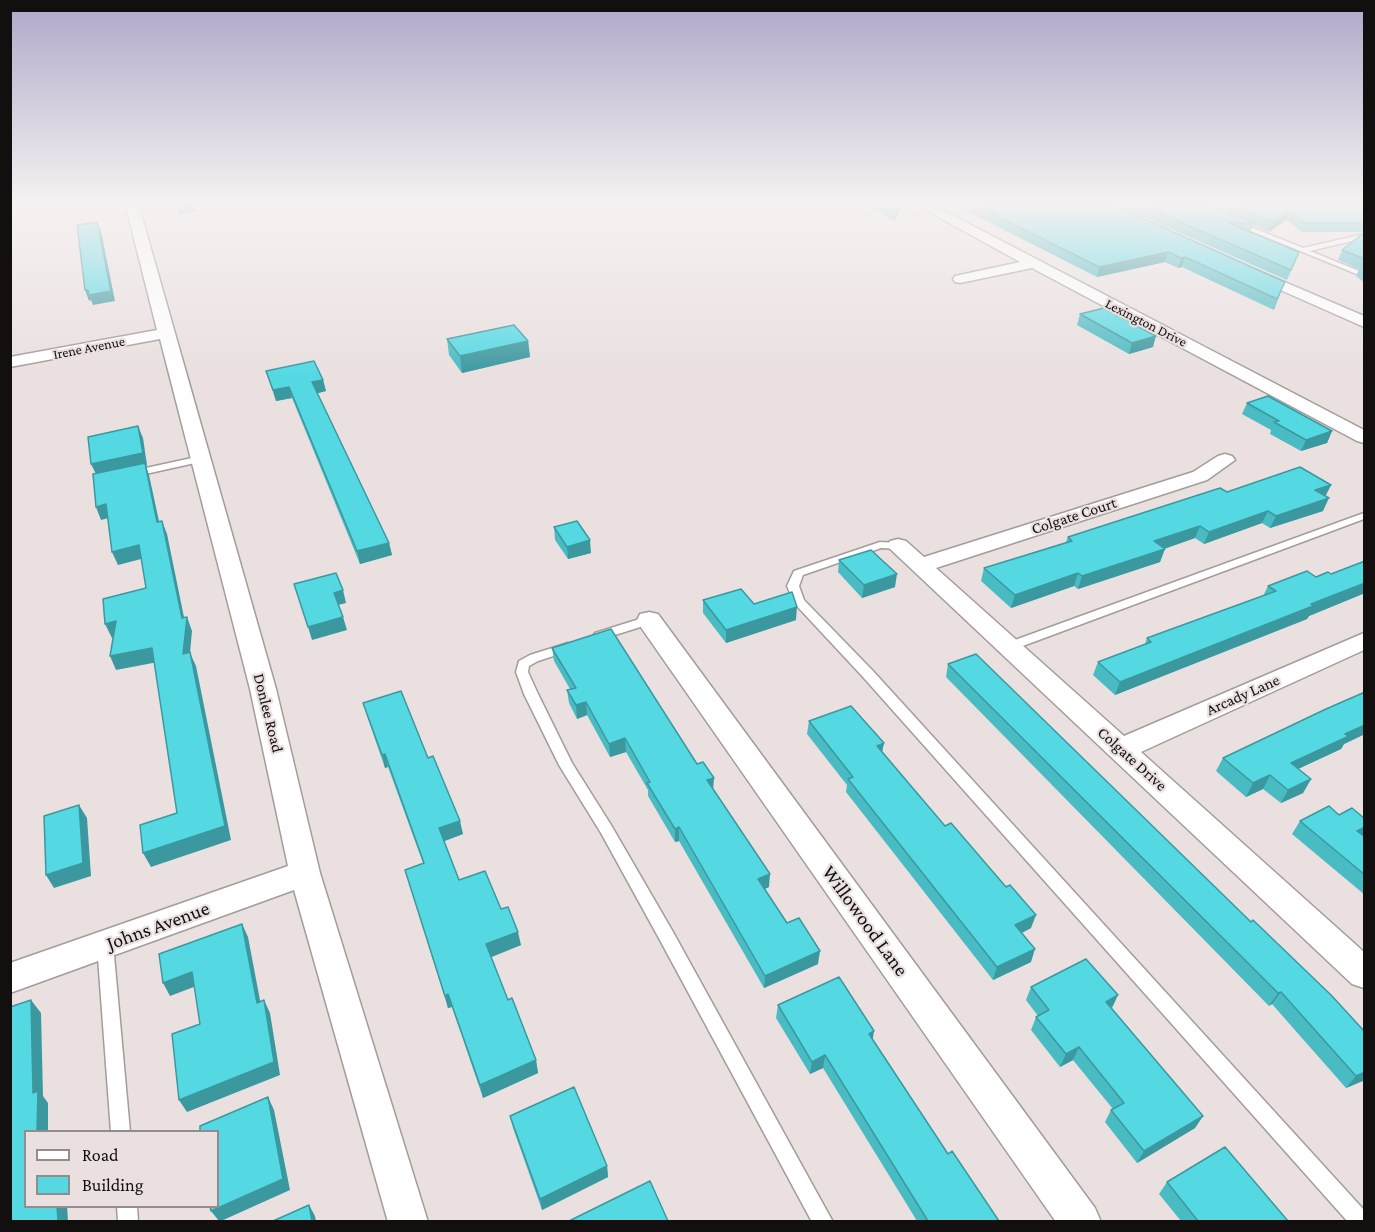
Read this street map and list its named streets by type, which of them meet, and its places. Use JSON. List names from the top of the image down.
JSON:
{
  "streets": {
    "street": [
      "Lexington Drive",
      "Irene Avenue",
      "Colgate Court",
      "Arcady Lane",
      "Donlee Road",
      "Colgate Drive",
      "Willowood Lane",
      "Johns Avenue"
    ]
  },
  "crossings": [
    ["Irene Avenue", "Donlee Road"],
    ["Colgate Court", "Colgate Drive"],
    ["Arcady Lane", "Colgate Drive"],
    ["Donlee Road", "Johns Avenue"]
  ],
  "legend": ["Road", "Building"]
}
